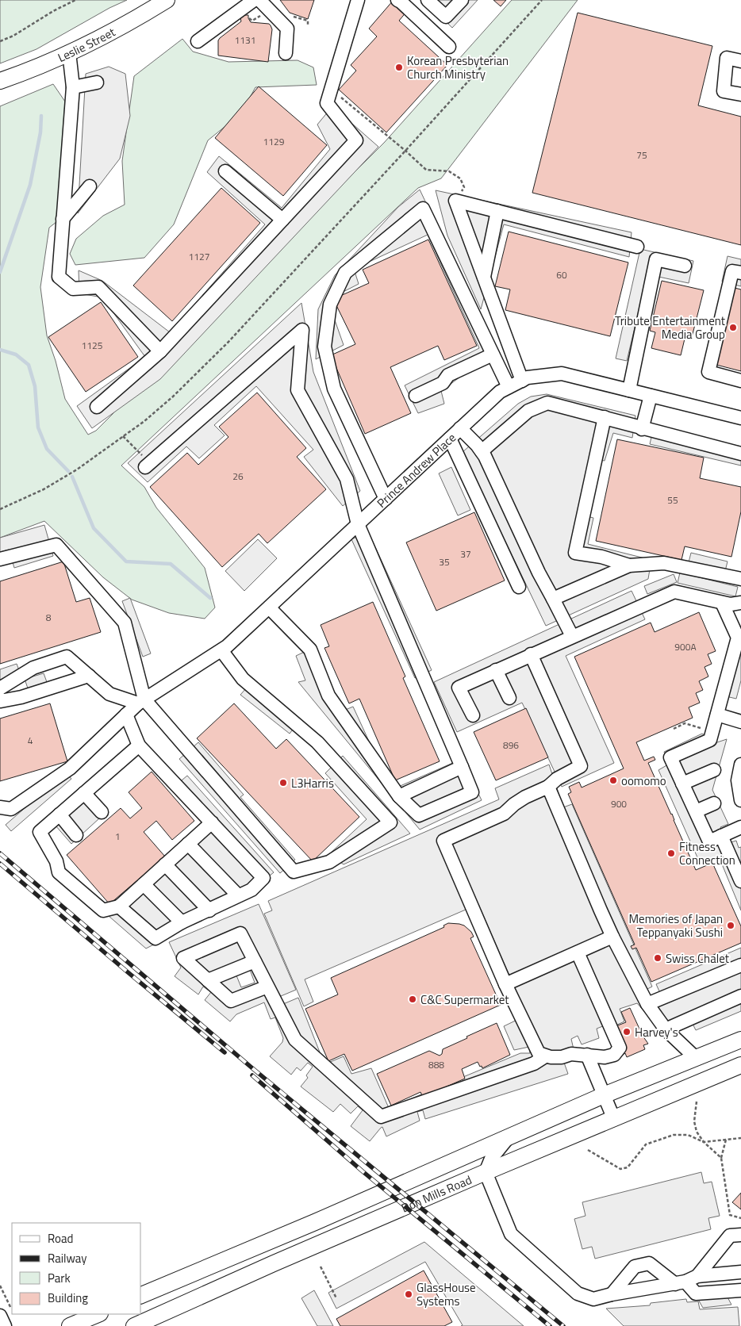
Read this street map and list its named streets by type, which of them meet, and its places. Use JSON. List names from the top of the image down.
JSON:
{
  "streets": {
    "main road": ["Leslie Street", "Don Mills Road"],
    "street": ["Prince Andrew Place"]
  },
  "places": [
    "Korean Presbyterian Church Ministry",
    "Tribute Entertainment Media Group",
    "oomomo",
    "L3Harris",
    "Fitness Connection",
    "Memories of Japan Teppanyaki Sushi",
    "Swiss Chalet",
    "C&C Supermarket",
    "Harvey's",
    "GlassHouse Systems"
  ],
  "house_numbers": [
    "1131",
    "1129",
    "75",
    "1127",
    "60",
    "1125",
    "26",
    "55",
    "37",
    "35",
    "8",
    "900A",
    "4",
    "896",
    "900",
    "1",
    "888"
  ],
  "legend": [
    "Road",
    "Railway",
    "Park",
    "Building"
  ]
}
